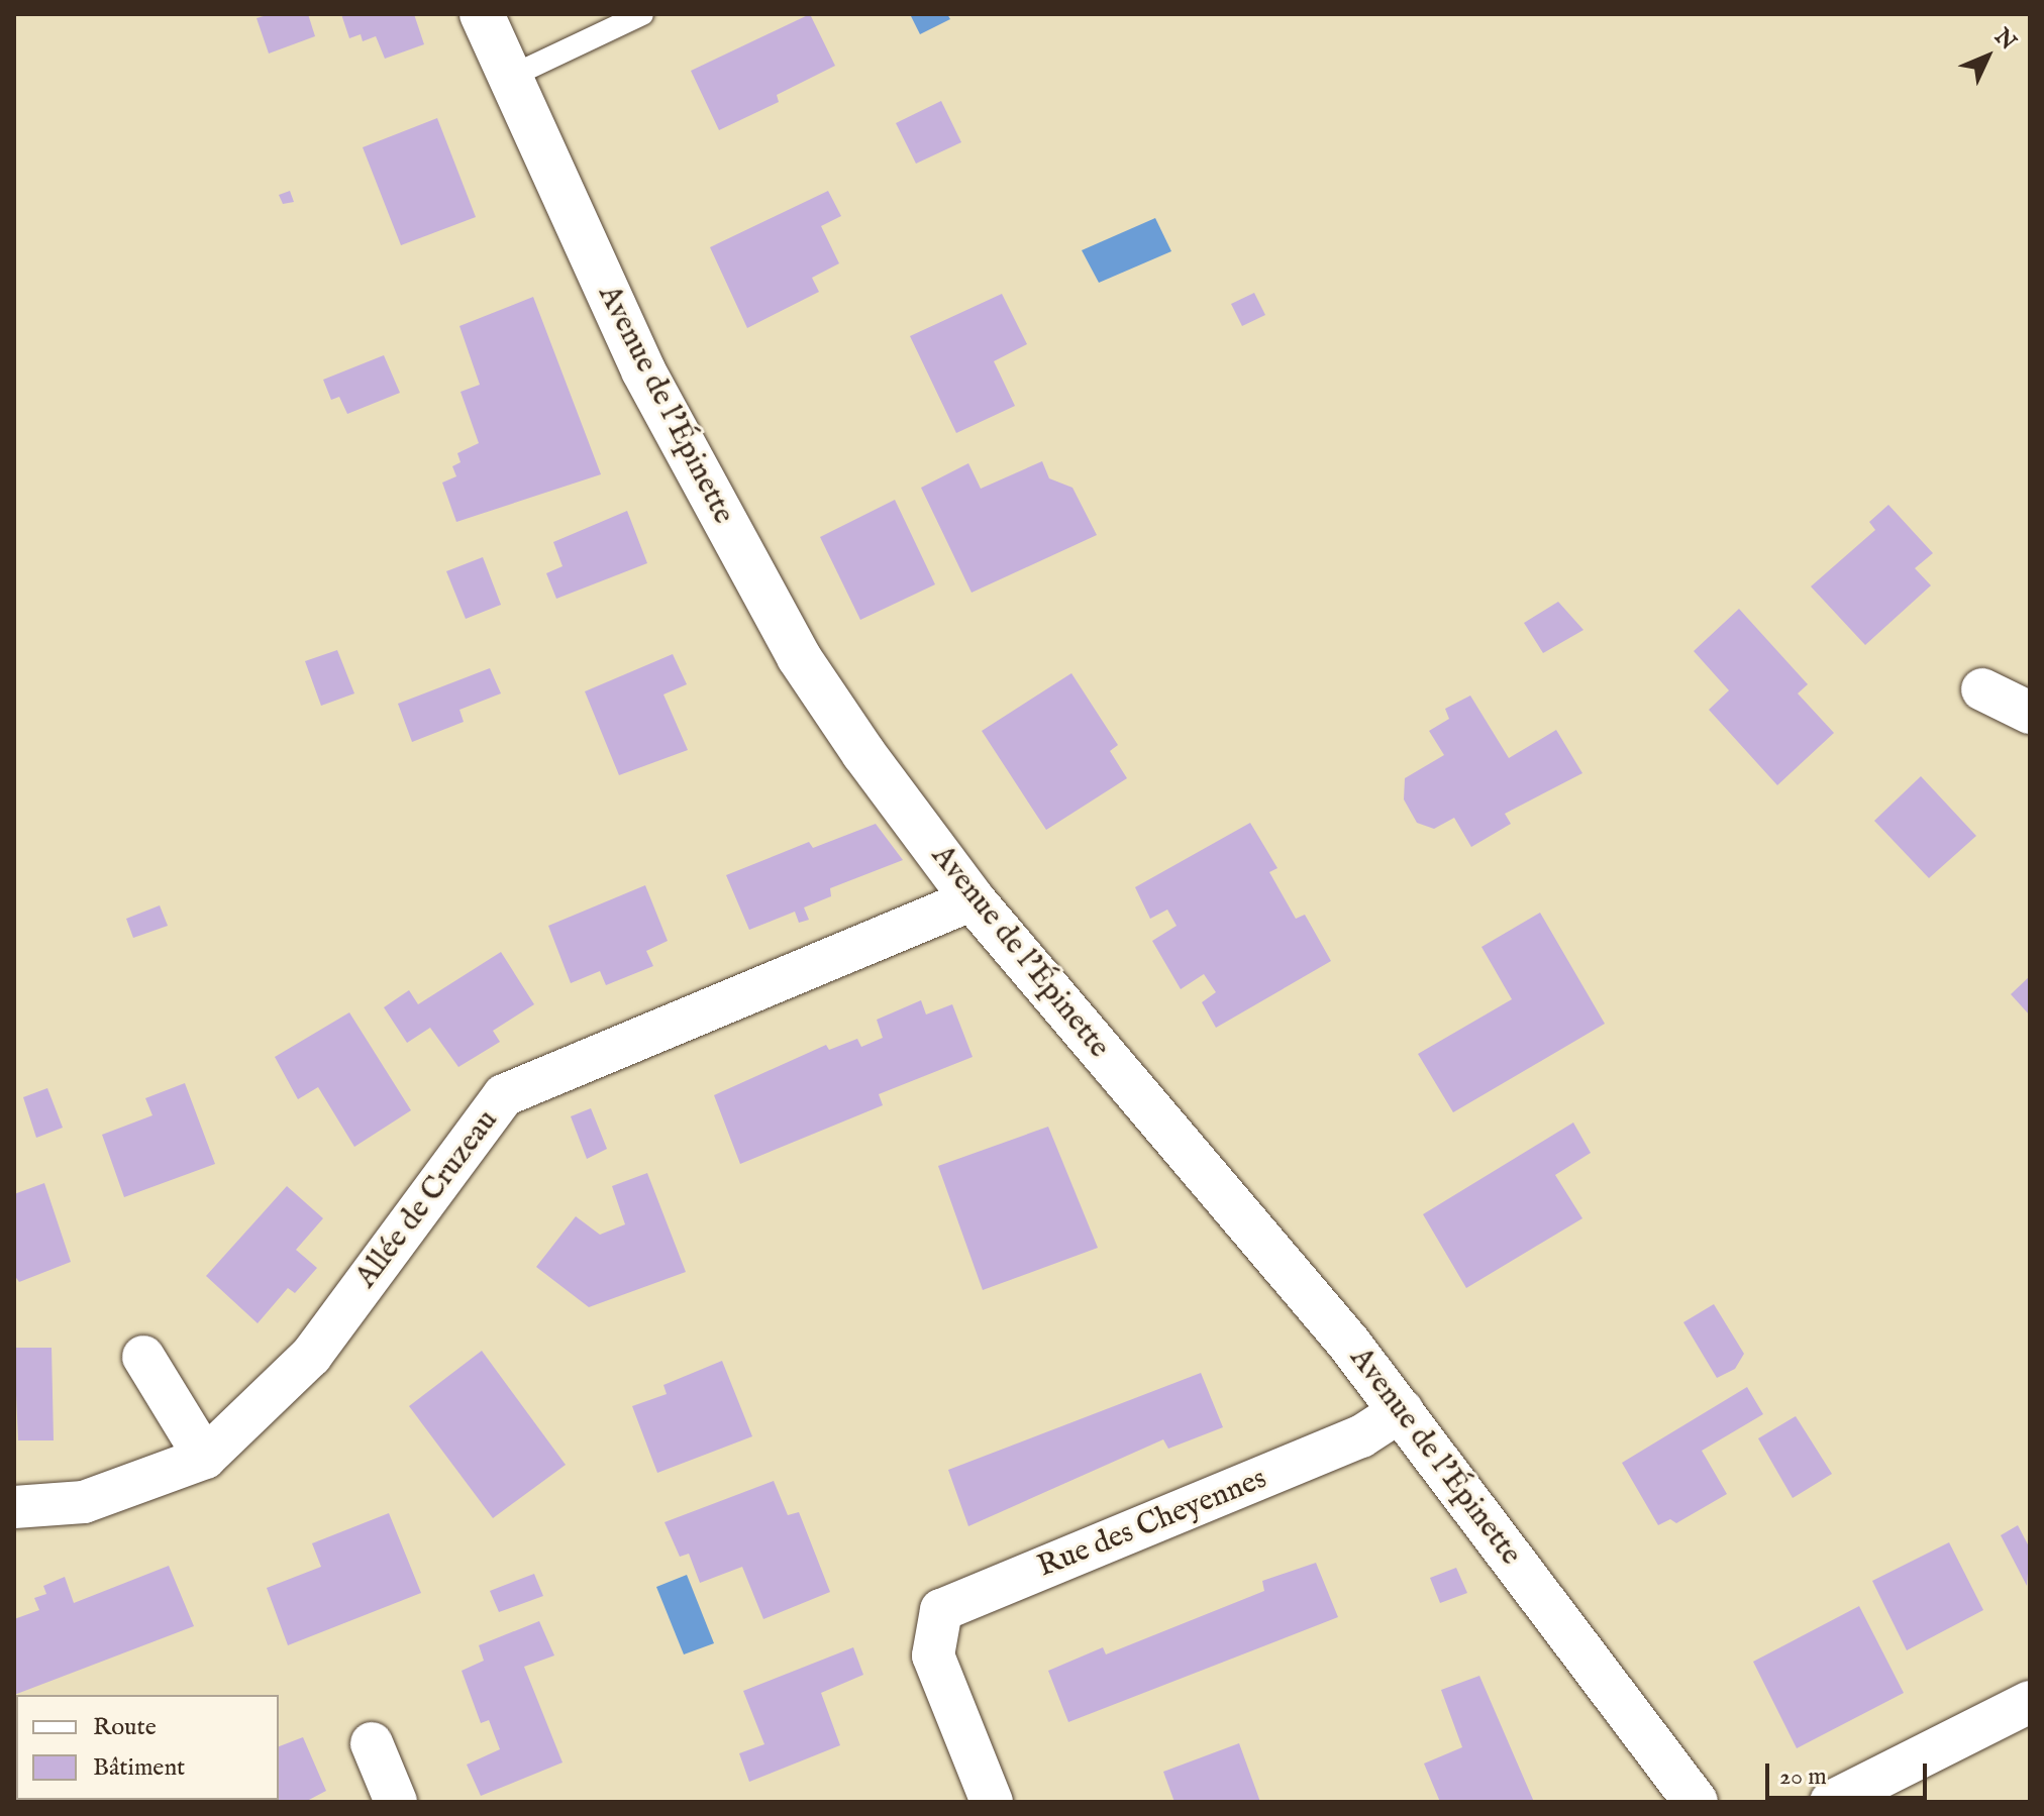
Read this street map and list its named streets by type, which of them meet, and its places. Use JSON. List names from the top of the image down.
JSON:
{
  "streets": {
    "street": ["Avenue de l'Épinette", "Allée de Cruzeau", "Rue des Cheyennes"]
  },
  "crossings": [
    ["Avenue de l'Épinette", "Allée de Cruzeau"],
    ["Avenue de l'Épinette", "Rue des Cheyennes"]
  ],
  "legend": ["Route", "Bâtiment"],
  "scale_bar": "20 m",
  "north": "top right"
}
